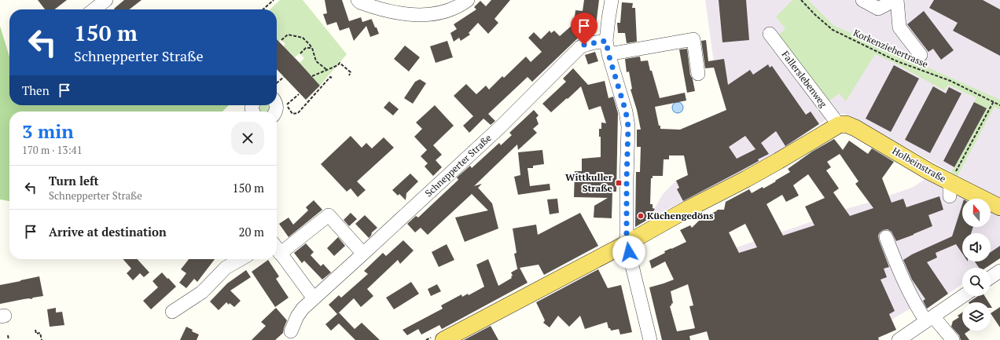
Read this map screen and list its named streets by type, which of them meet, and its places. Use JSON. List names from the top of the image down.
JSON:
{
  "streets": {
    "main road": ["Holbeinstraße"],
    "street": ["Fallerslebenweg", "Schnepperter Straße"],
    "path": ["Korkenziehertrasse"]
  },
  "crossings": [
    ["Fallerslebenweg", "Holbeinstraße"]
  ],
  "places": {
    "transit": ["Wittkuller Straße"],
    "other": ["Küchengedöns"]
  },
  "north": "top",
  "page": {
    "turn": ["150 m", "Schnepperter Straße"],
    "then": "Then",
    "heading": ["3 min", "170 m · 13:41"],
    "list": [
      {
        "name": "Turn left",
        "note": "Schnepperter Straße",
        "value": "150 m"
      },
      {
        "name": "Arrive at destination",
        "value": "20 m"
      }
    ]
  }
}
